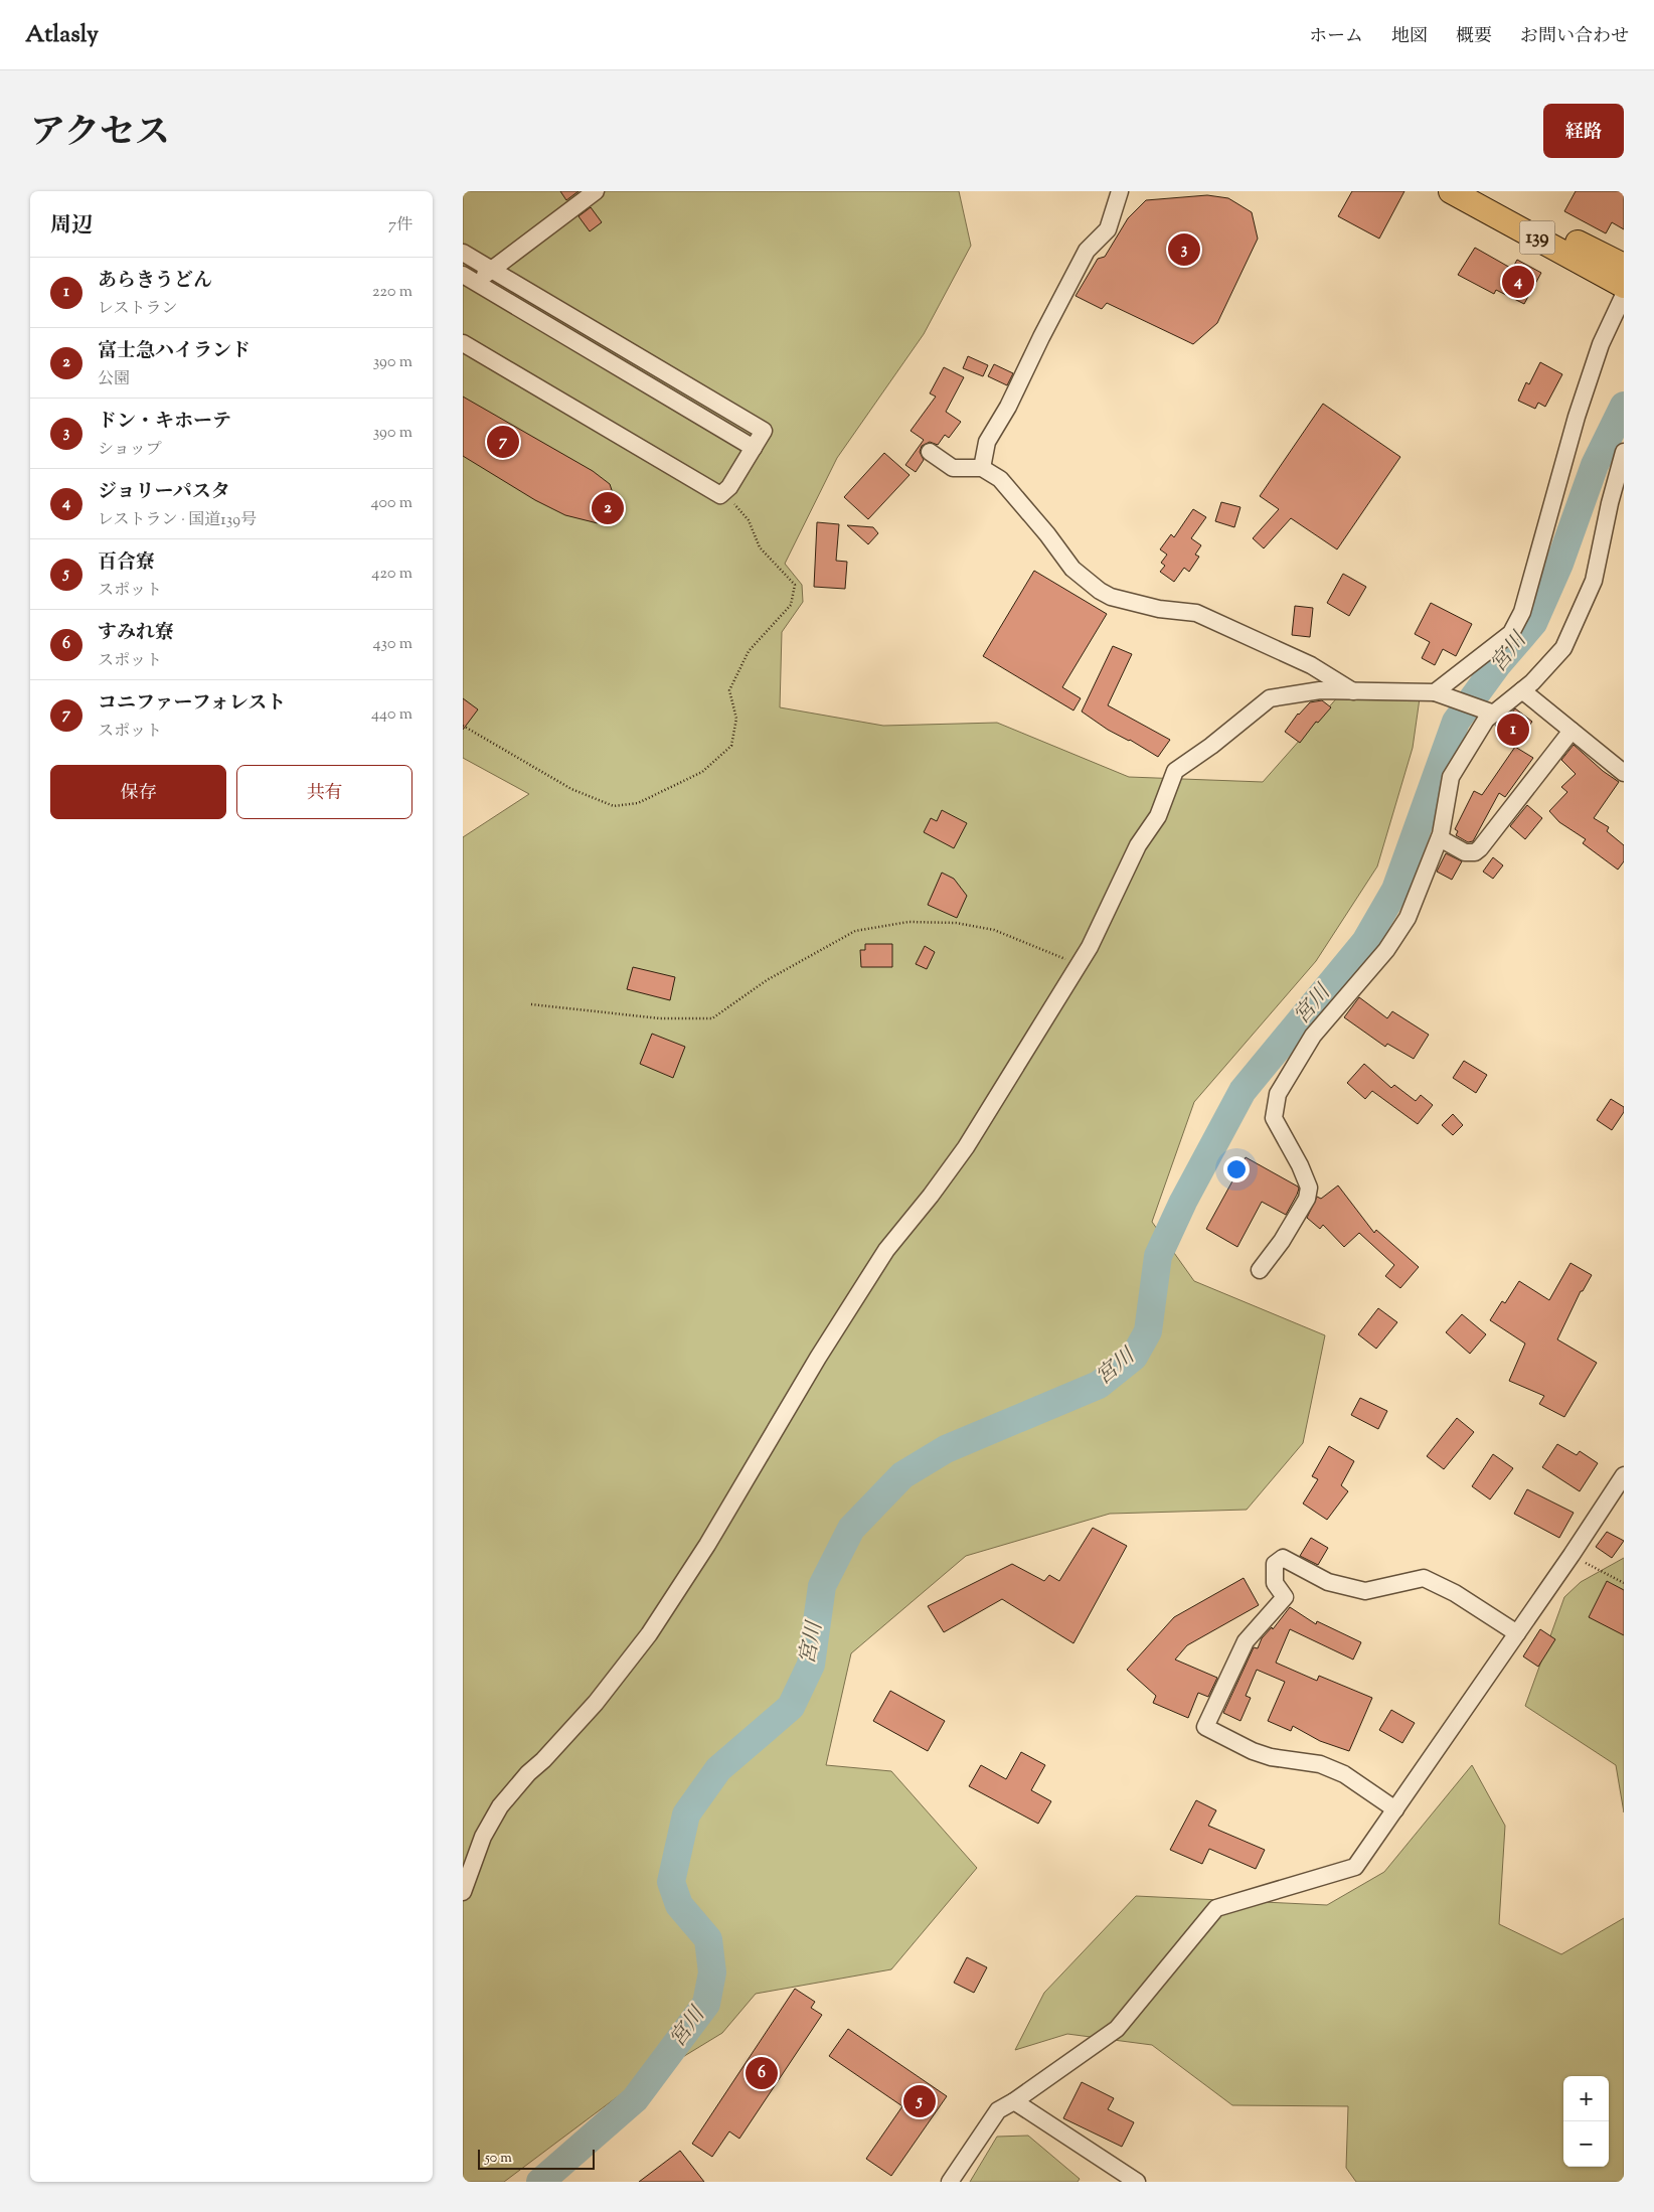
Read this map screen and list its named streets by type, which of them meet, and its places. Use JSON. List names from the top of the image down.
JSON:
{
  "streets": {
    "highway": ["139"]
  },
  "water": ["宮川"],
  "scale_bar": "50 m",
  "page": {
    "header": "Atlasly",
    "nav": [
      "ホーム",
      "地図",
      "概要",
      "お問い合わせ"
    ],
    "title": "アクセス",
    "buttons": [
      "経路",
      ["保存", "共有"]
    ],
    "heading": ["周辺", "7件"],
    "pins": [
      "3",
      "4",
      "7",
      "2",
      "1",
      "6",
      "5"
    ],
    "list": [
      {
        "mark": "1",
        "name": "あらきうどん",
        "note": "レストラン",
        "value": "220 m"
      },
      {
        "mark": "2",
        "name": "富士急ハイランド",
        "note": "公園",
        "value": "390 m"
      },
      {
        "mark": "3",
        "name": "ドン・キホーテ",
        "note": "ショップ",
        "value": "390 m"
      },
      {
        "mark": "4",
        "name": "ジョリーパスタ",
        "note": "レストラン · 国道139号",
        "value": "400 m"
      },
      {
        "mark": "5",
        "name": "百合寮",
        "note": "スポット",
        "value": "420 m"
      },
      {
        "mark": "6",
        "name": "すみれ寮",
        "note": "スポット",
        "value": "430 m"
      },
      {
        "mark": "7",
        "name": "コニファーフォレスト",
        "note": "スポット",
        "value": "440 m"
      }
    ],
    "map_buttons": ["+", "−"],
    "scale": "50 m"
  }
}
